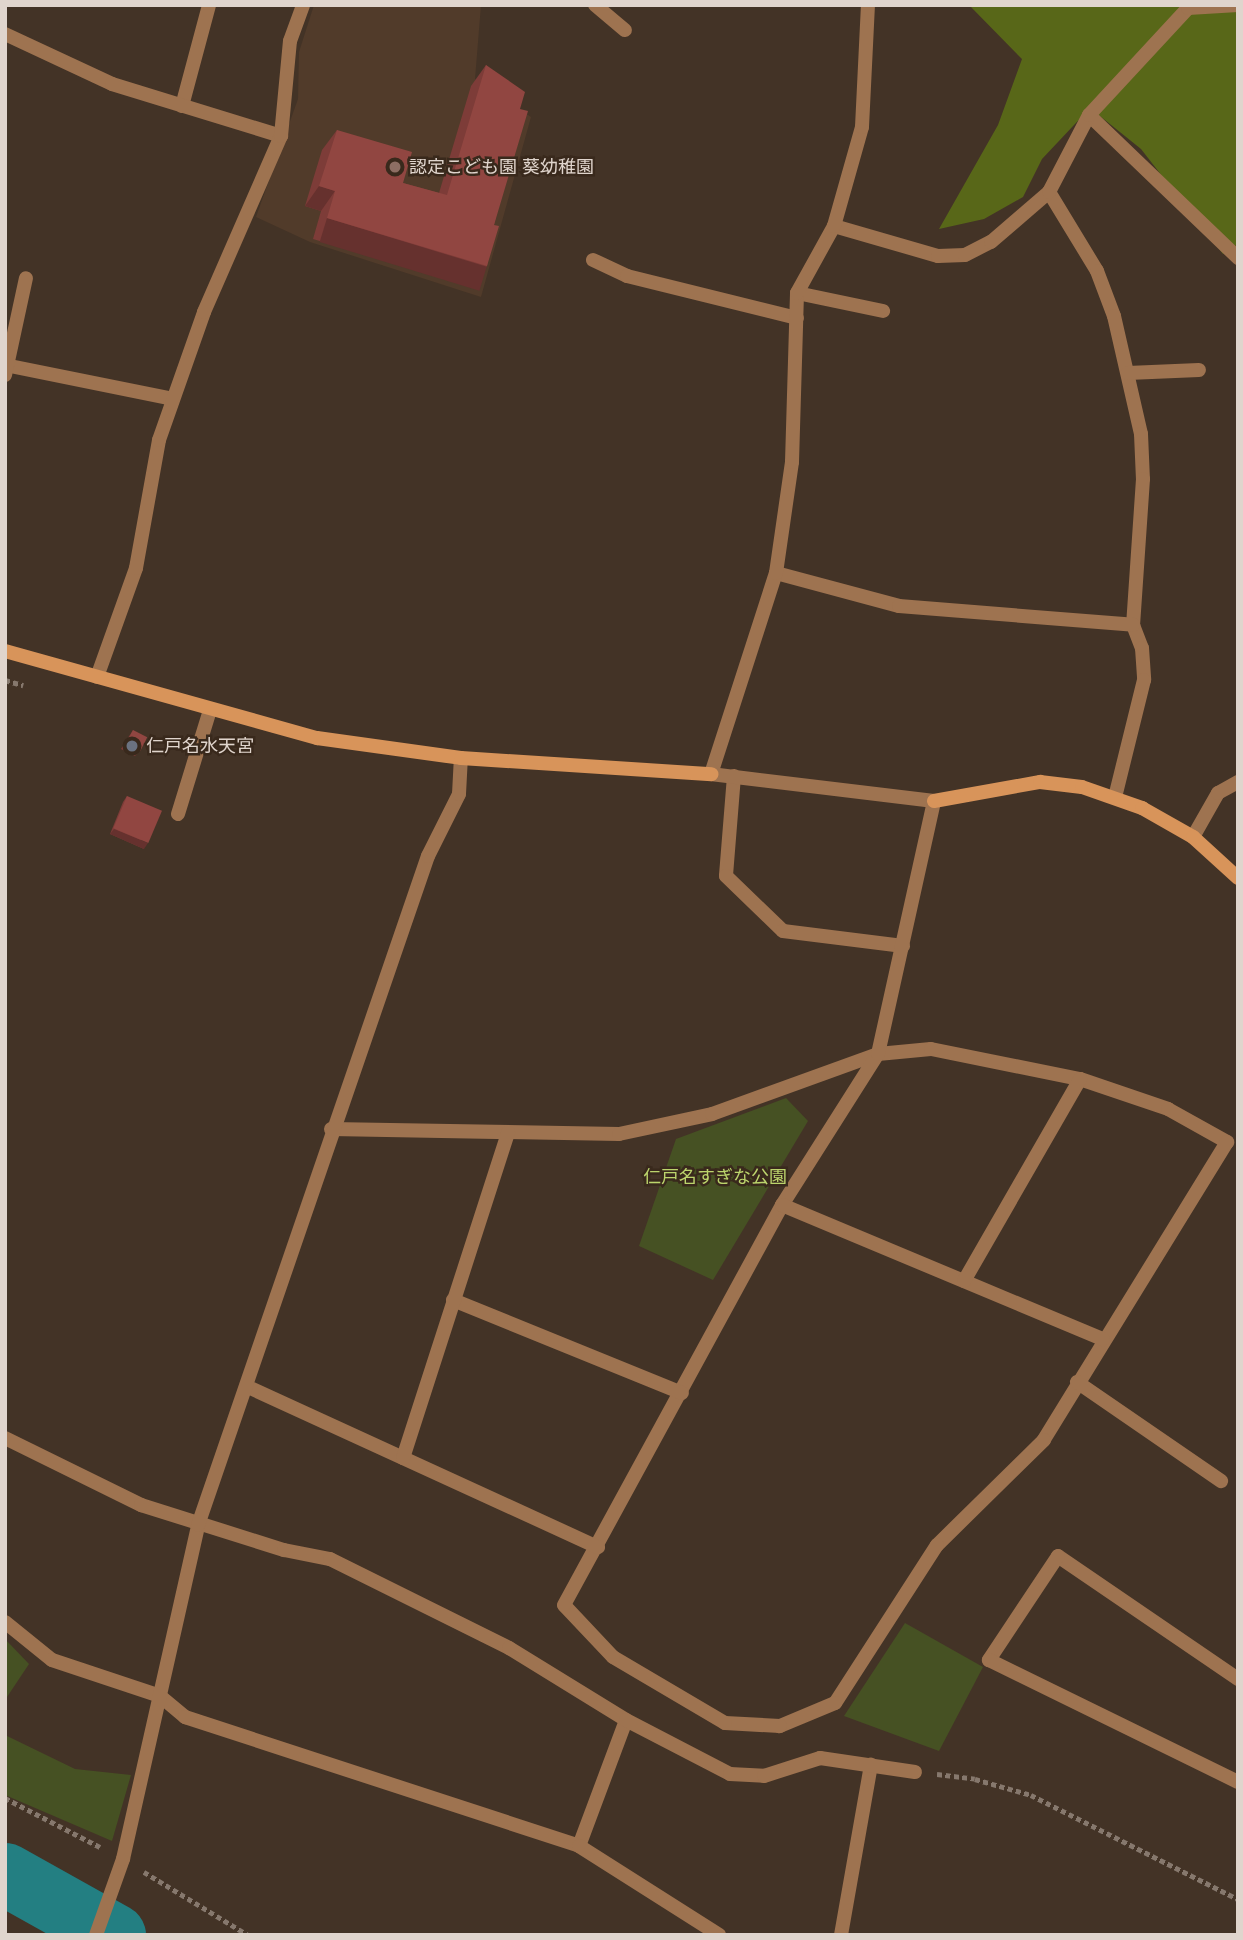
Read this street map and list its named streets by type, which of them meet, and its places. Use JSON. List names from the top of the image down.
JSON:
{
  "parks": ["仁戸名すぎな公園"],
  "places": ["認定こども園 葵幼稚園", "仁戸名水天宮"]
}
